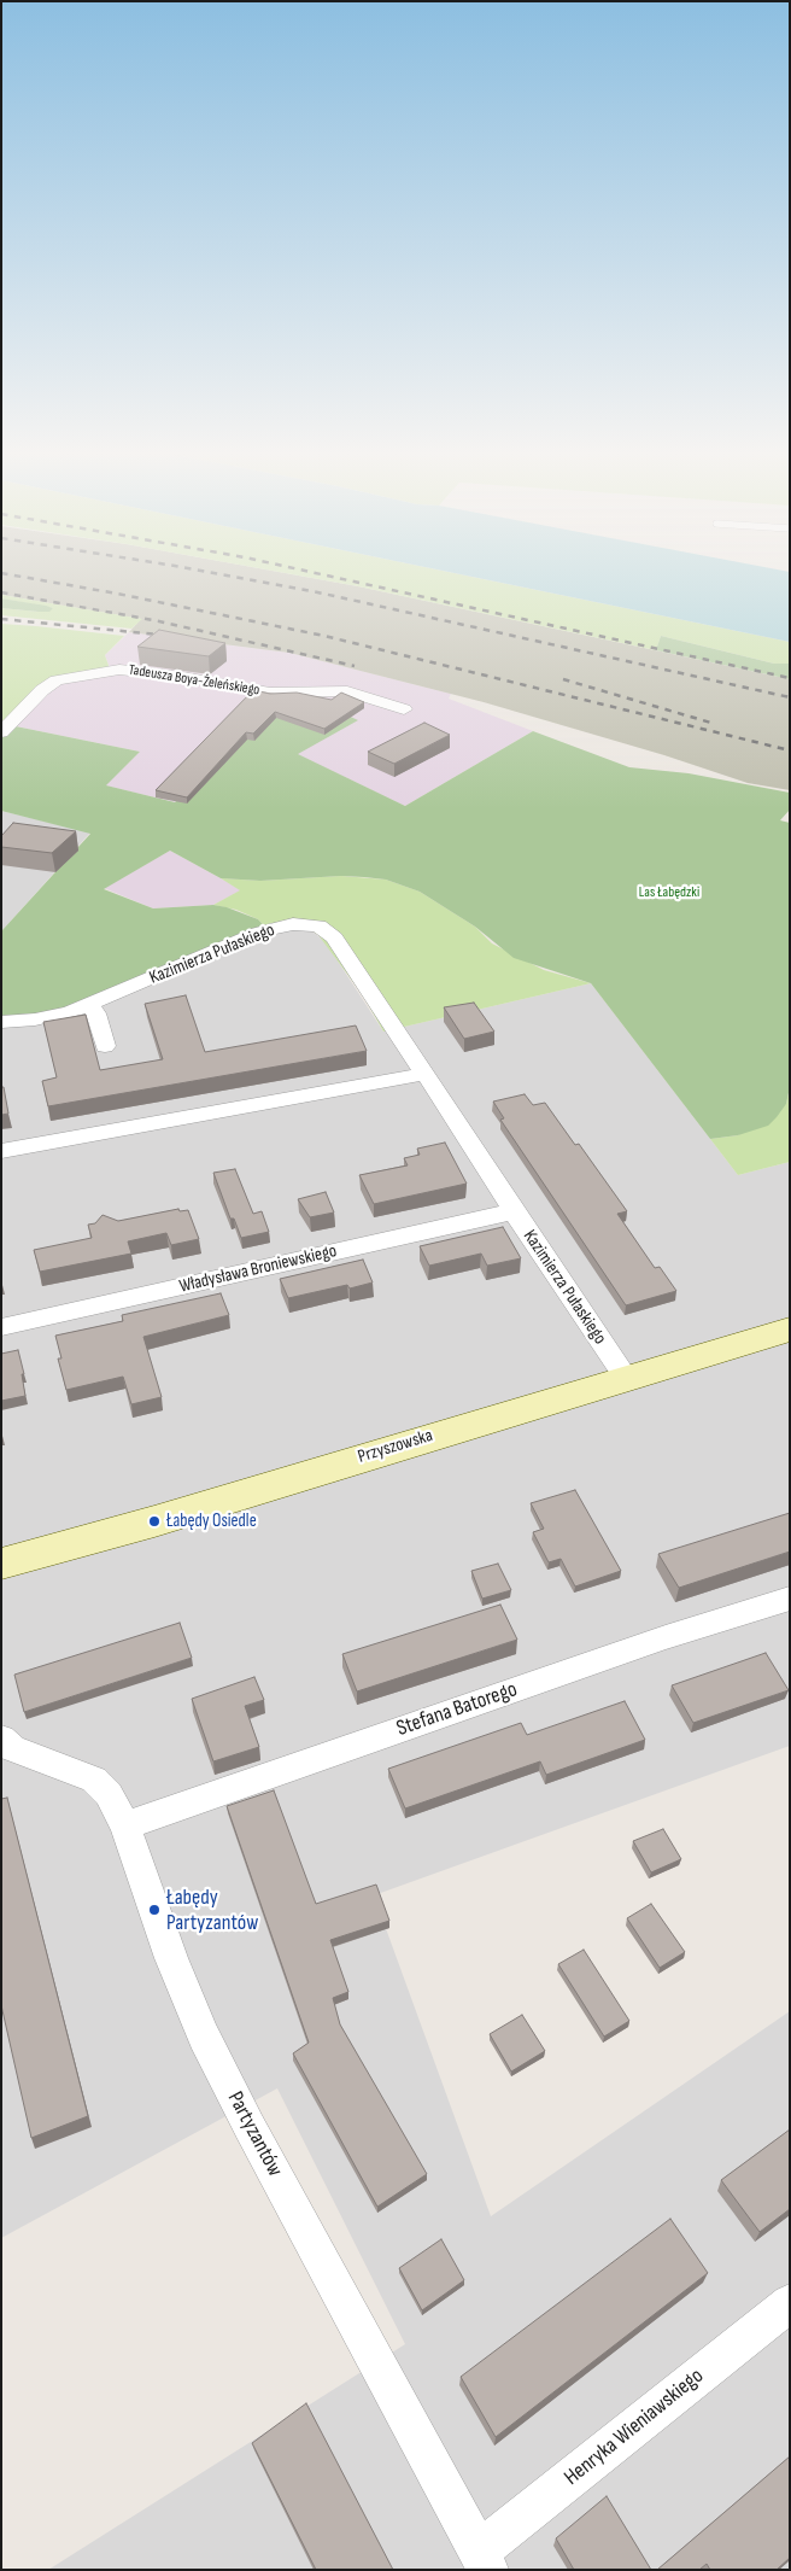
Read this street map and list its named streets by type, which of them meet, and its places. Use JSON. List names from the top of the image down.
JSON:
{
  "streets": {
    "street": [
      "Tadeusza Boya-Żeleńskiego",
      "Kazimierza Pułaskiego",
      "Władysława Broniewskiego",
      "Przyszowska",
      "Stefana Batorego",
      "Partyzantów",
      "Henryka Wieniawskiego"
    ]
  },
  "crossings": [
    ["Kazimierza Pułaskiego", "Władysława Broniewskiego"],
    ["Kazimierza Pułaskiego", "Przyszowska"],
    ["Stefana Batorego", "Partyzantów"],
    ["Partyzantów", "Henryka Wieniawskiego"]
  ],
  "parks": ["Las Łabędzki"],
  "places": ["Łabędy Osiedle", "Łabędy Partyzantów"]
}
